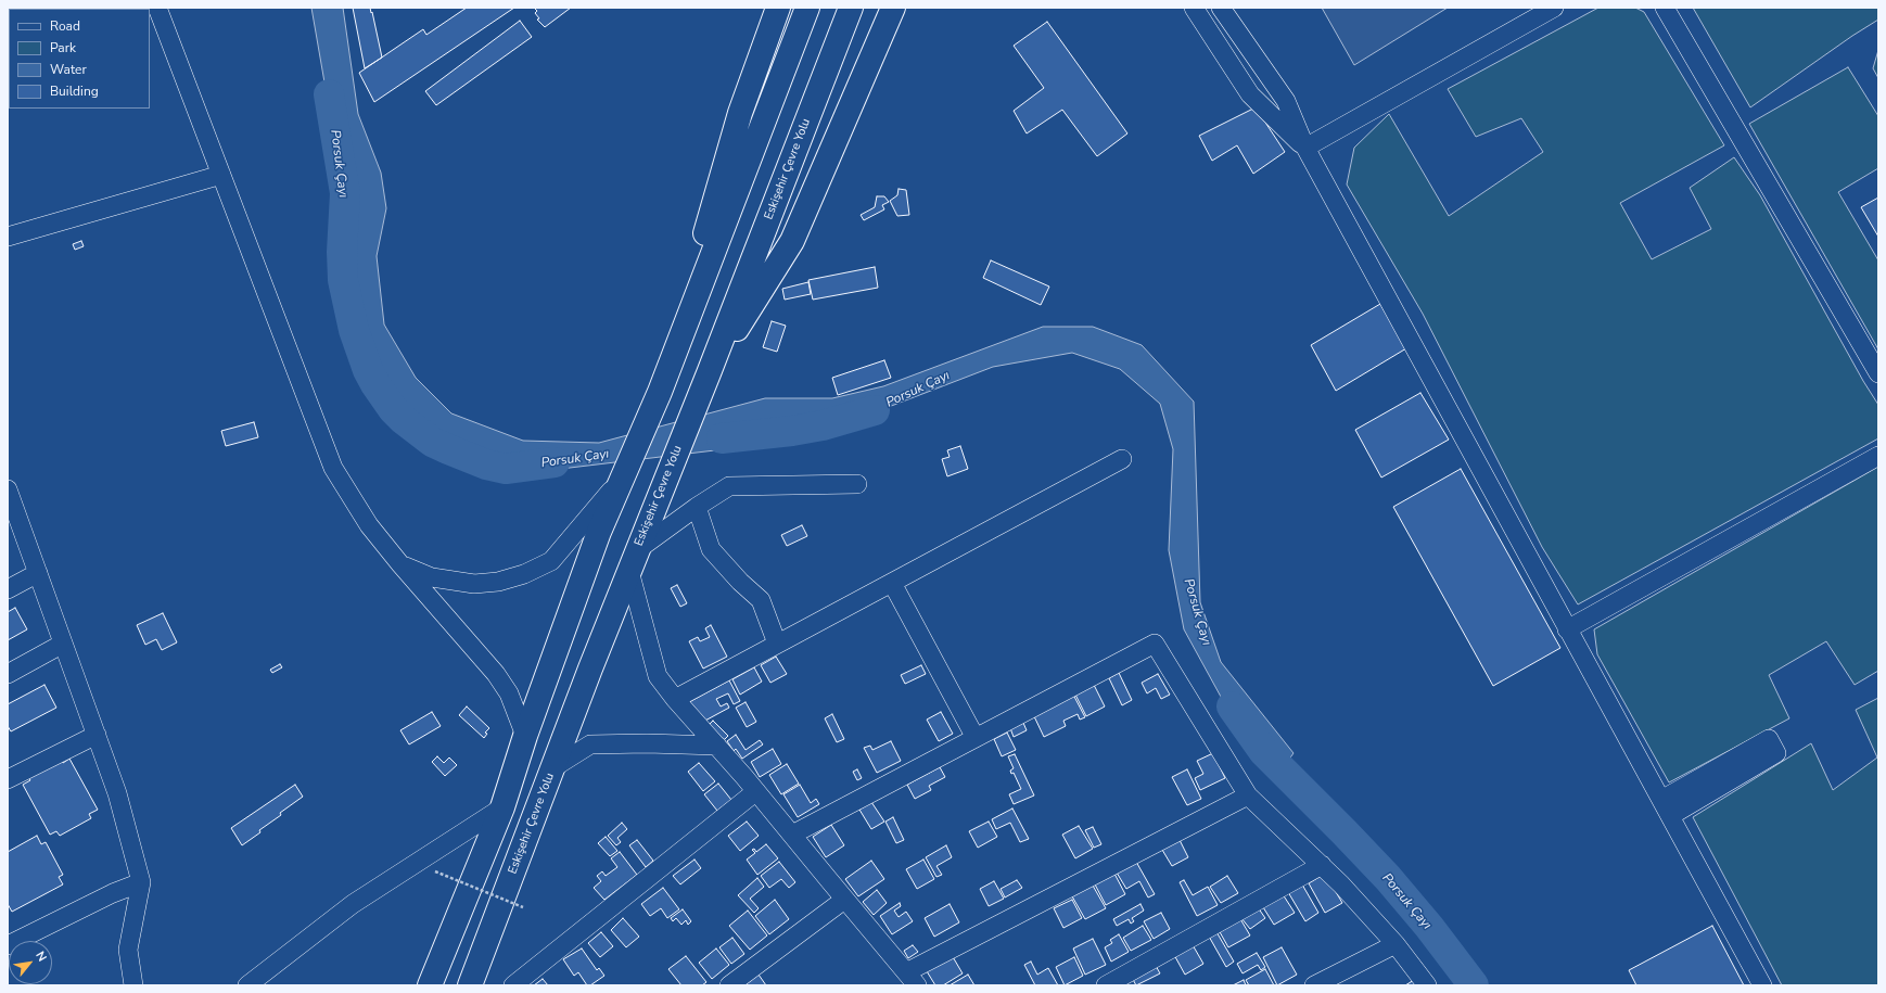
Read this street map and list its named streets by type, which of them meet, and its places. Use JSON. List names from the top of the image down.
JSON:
{
  "streets": {
    "main road": ["Eskişehir Çevre Yolu"]
  },
  "water": ["Porsuk Çayı"],
  "legend": [
    "Road",
    "Park",
    "Water",
    "Building"
  ],
  "north": "top right"
}
